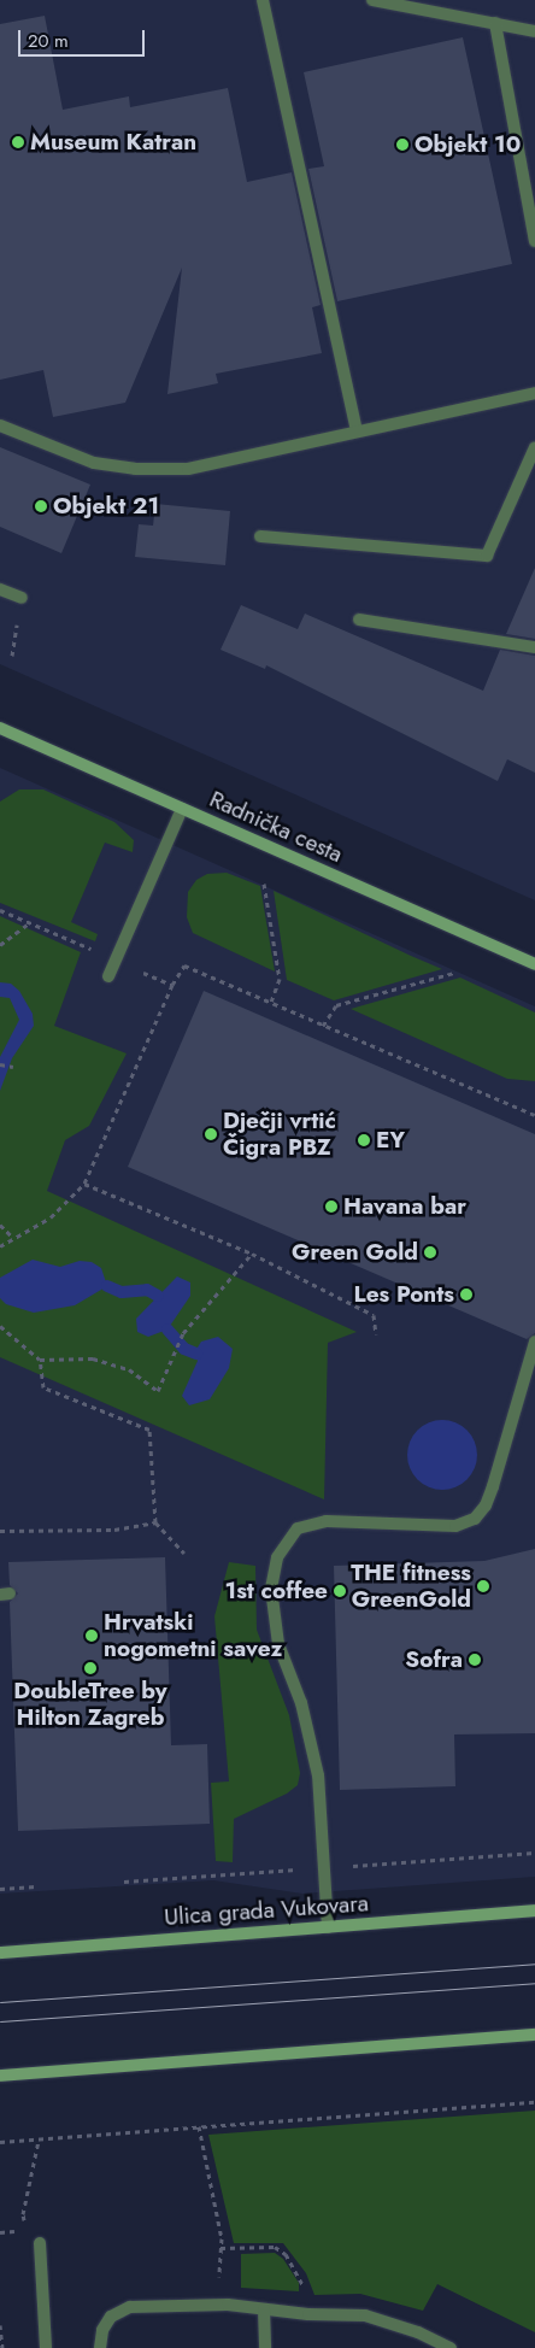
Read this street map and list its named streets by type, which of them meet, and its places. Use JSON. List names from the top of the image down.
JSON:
{
  "streets": {
    "main road": ["Radnička cesta", "Ulica grada Vukovara"]
  },
  "places": [
    "Museum Katran",
    "Objekt 10",
    "Objekt 21",
    "Dječji vrtić Čigra PBZ",
    "EY",
    "Havana bar",
    "Green Gold",
    "Les Ponts",
    "THE fitness GreenGold",
    "1st coffee",
    "Hrvatski nogometni savez",
    "Sofra",
    "DoubleTree by Hilton Zagreb"
  ],
  "scale_bar": "20 m"
}
